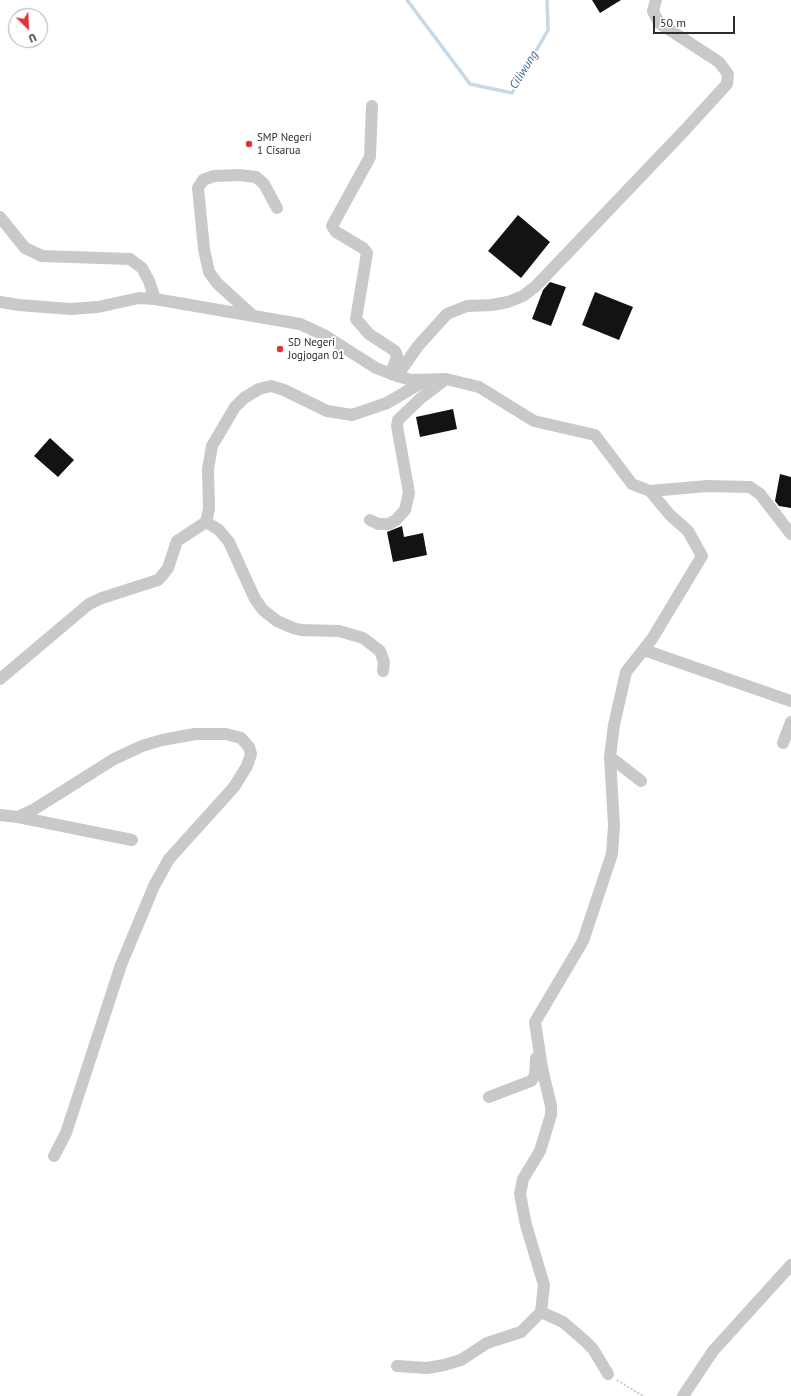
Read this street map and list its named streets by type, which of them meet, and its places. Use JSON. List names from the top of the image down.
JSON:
{
  "water": ["Ciliwung"],
  "places": ["SMP Negeri 1 Cisarua", "SD Negeri Jogjogan 01"],
  "scale_bar": "50 m",
  "north": "bottom right"
}
